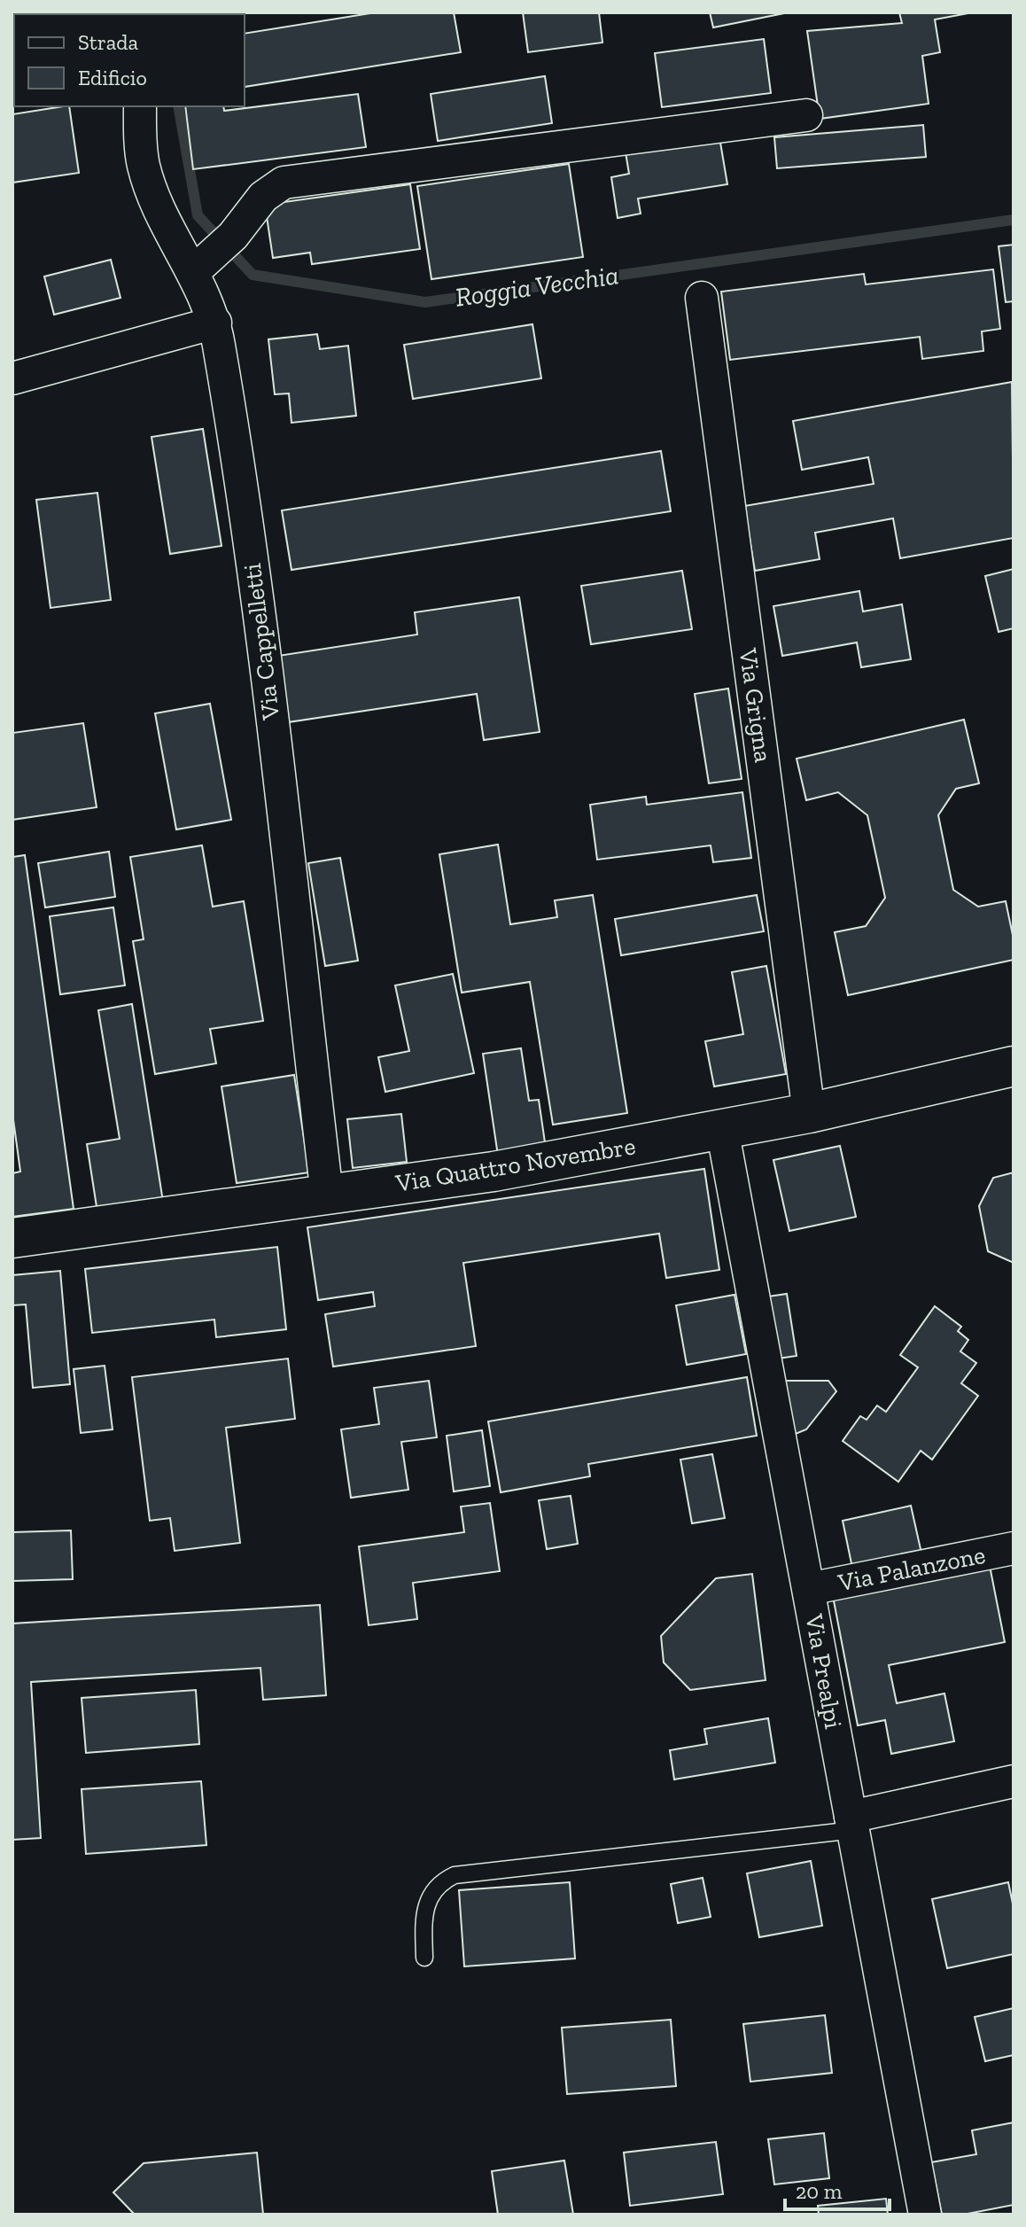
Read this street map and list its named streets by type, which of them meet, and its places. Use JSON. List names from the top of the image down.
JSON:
{
  "streets": {
    "street": [
      "Via Cappelletti",
      "Via Grigna",
      "Via Quattro Novembre",
      "Via Palanzone",
      "Via Prealpi"
    ]
  },
  "crossings": [
    ["Via Cappelletti", "Via Quattro Novembre"],
    ["Via Grigna", "Via Quattro Novembre"],
    ["Via Quattro Novembre", "Via Prealpi"],
    ["Via Palanzone", "Via Prealpi"]
  ],
  "water": ["Roggia Vecchia"],
  "legend": ["Strada", "Edificio"],
  "scale_bar": "20 m"
}
